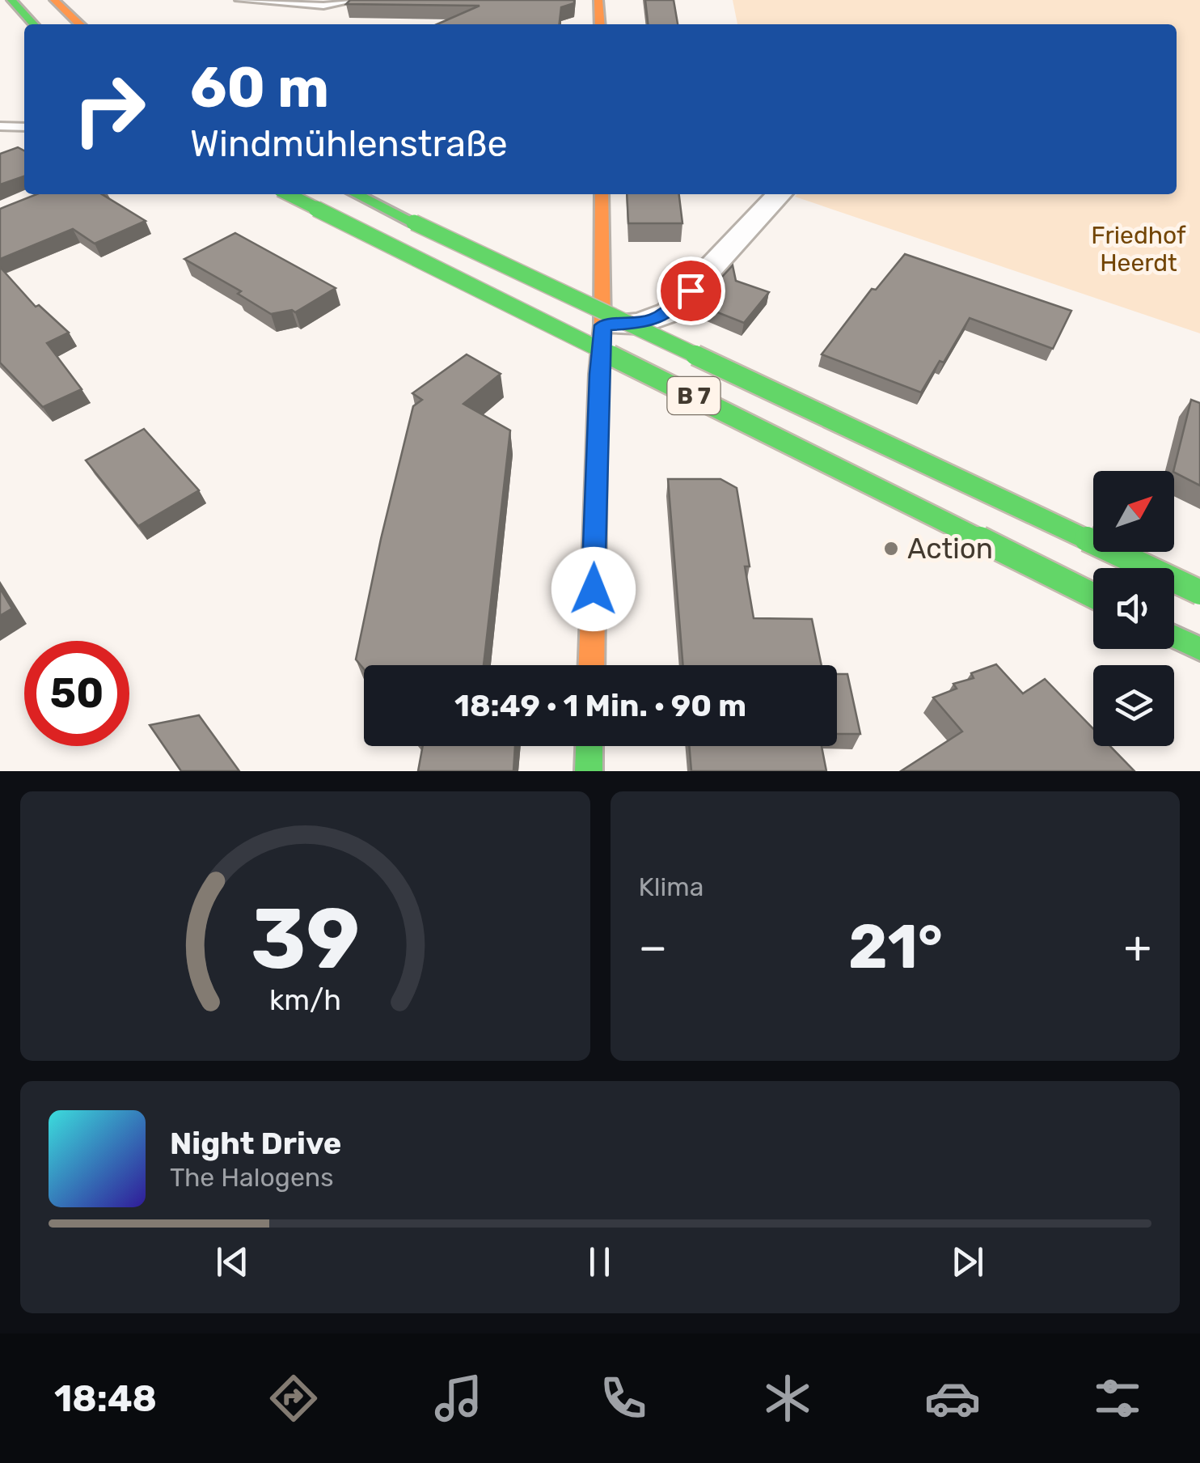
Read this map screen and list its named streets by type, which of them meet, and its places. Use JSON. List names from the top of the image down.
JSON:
{
  "streets": {
    "main road": ["B 7"]
  },
  "parks": ["Friedhof Heerdt"],
  "places": ["Action"],
  "north": "top right",
  "page": {
    "turn": ["60 m", "Windmühlenstraße"],
    "limit": "50",
    "trip": "18:49 · 1 Min. · 90 m",
    "tile": "Klima",
    "heat": ["−", "21°", "+"],
    "song": ["Night Drive", "The Halogens"],
    "tabs": "18:48",
    "gauge": ["39", "km/h"]
  }
}
